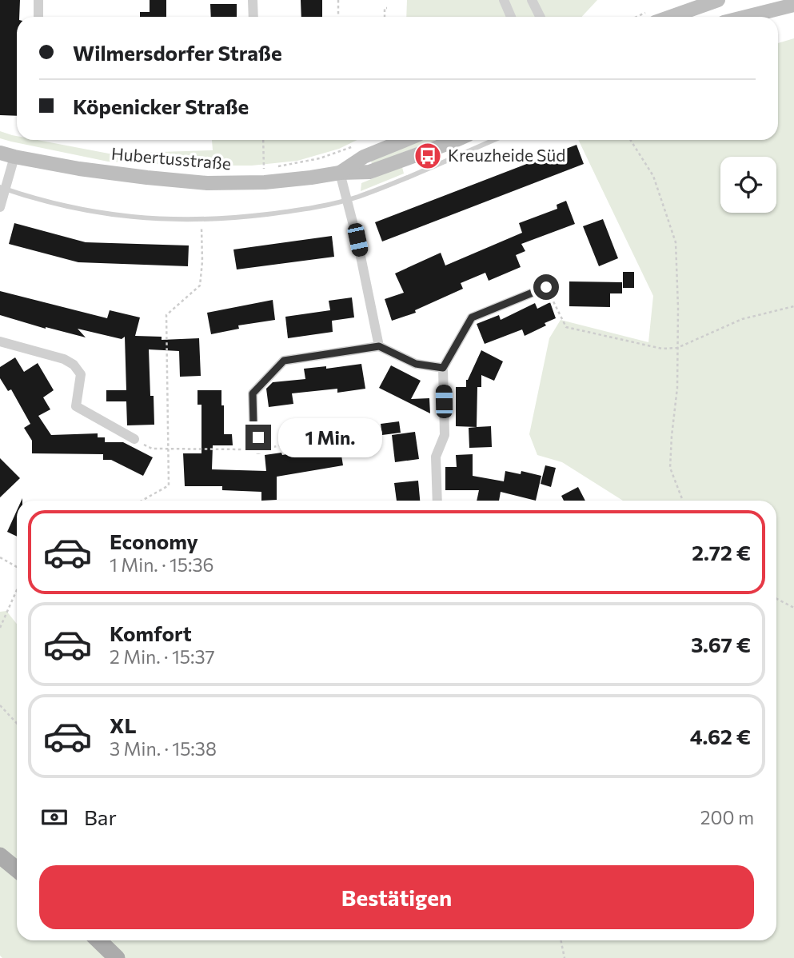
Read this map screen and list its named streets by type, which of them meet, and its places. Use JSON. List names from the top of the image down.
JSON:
{
  "streets": {
    "street": ["Hubertusstraße"]
  },
  "places": {
    "bus stop": ["Kreuzheide Süd"]
  },
  "page": {
    "banner": ["Wilmersdorfer Straße", "Köpenicker Straße"],
    "bubble": "1 Min.",
    "list": [
      {
        "name": "Economy",
        "note": "1 Min. · 15:36",
        "value": "2.72 €"
      },
      {
        "name": "Komfort",
        "note": "2 Min. · 15:37",
        "value": "3.67 €"
      },
      {
        "name": "XL",
        "note": "3 Min. · 15:38",
        "value": "4.62 €"
      }
    ],
    "pay": ["Bar", "200 m"],
    "buttons": "Bestätigen"
  }
}
